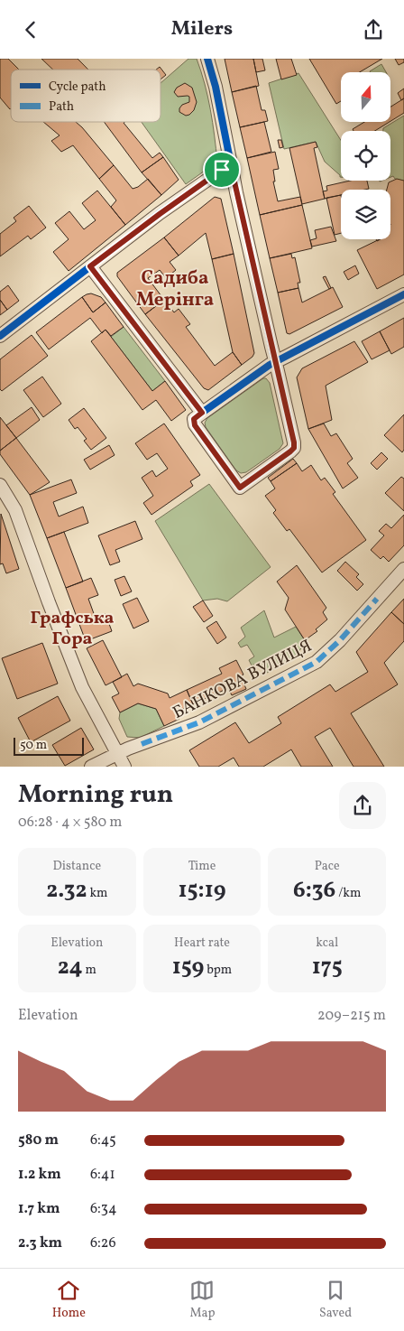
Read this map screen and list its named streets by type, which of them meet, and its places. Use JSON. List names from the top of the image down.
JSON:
{
  "streets": {
    "street": ["БАНКОВА ВУЛИЦЯ"]
  },
  "districts": ["Садиба Мерінга", "Графська Гора"],
  "legend": ["Cycle path", "Path"],
  "scale_bar": "50 m",
  "north": "top",
  "page": {
    "header": "Milers",
    "scale": "50 m",
    "heading": ["Morning run", "06:28 · 4 × 580 m"],
    "stats": [
      ["Distance", "2.32 km"],
      ["Time", "15:19"],
      ["Pace", "6:36 /km"],
      ["Elevation", "24 m"],
      ["Heart rate", "159 bpm"],
      ["kcal", "175"]
    ],
    "chart": ["Elevation", "209–215 m"],
    "list": [
      {
        "name": "580 m",
        "note": "6:45"
      },
      {
        "name": "1.2 km",
        "note": "6:41"
      },
      {
        "name": "1.7 km",
        "note": "6:34"
      },
      {
        "name": "2.3 km",
        "note": "6:26"
      }
    ],
    "tabs": ["Home", "Map", "Saved"]
  }
}
